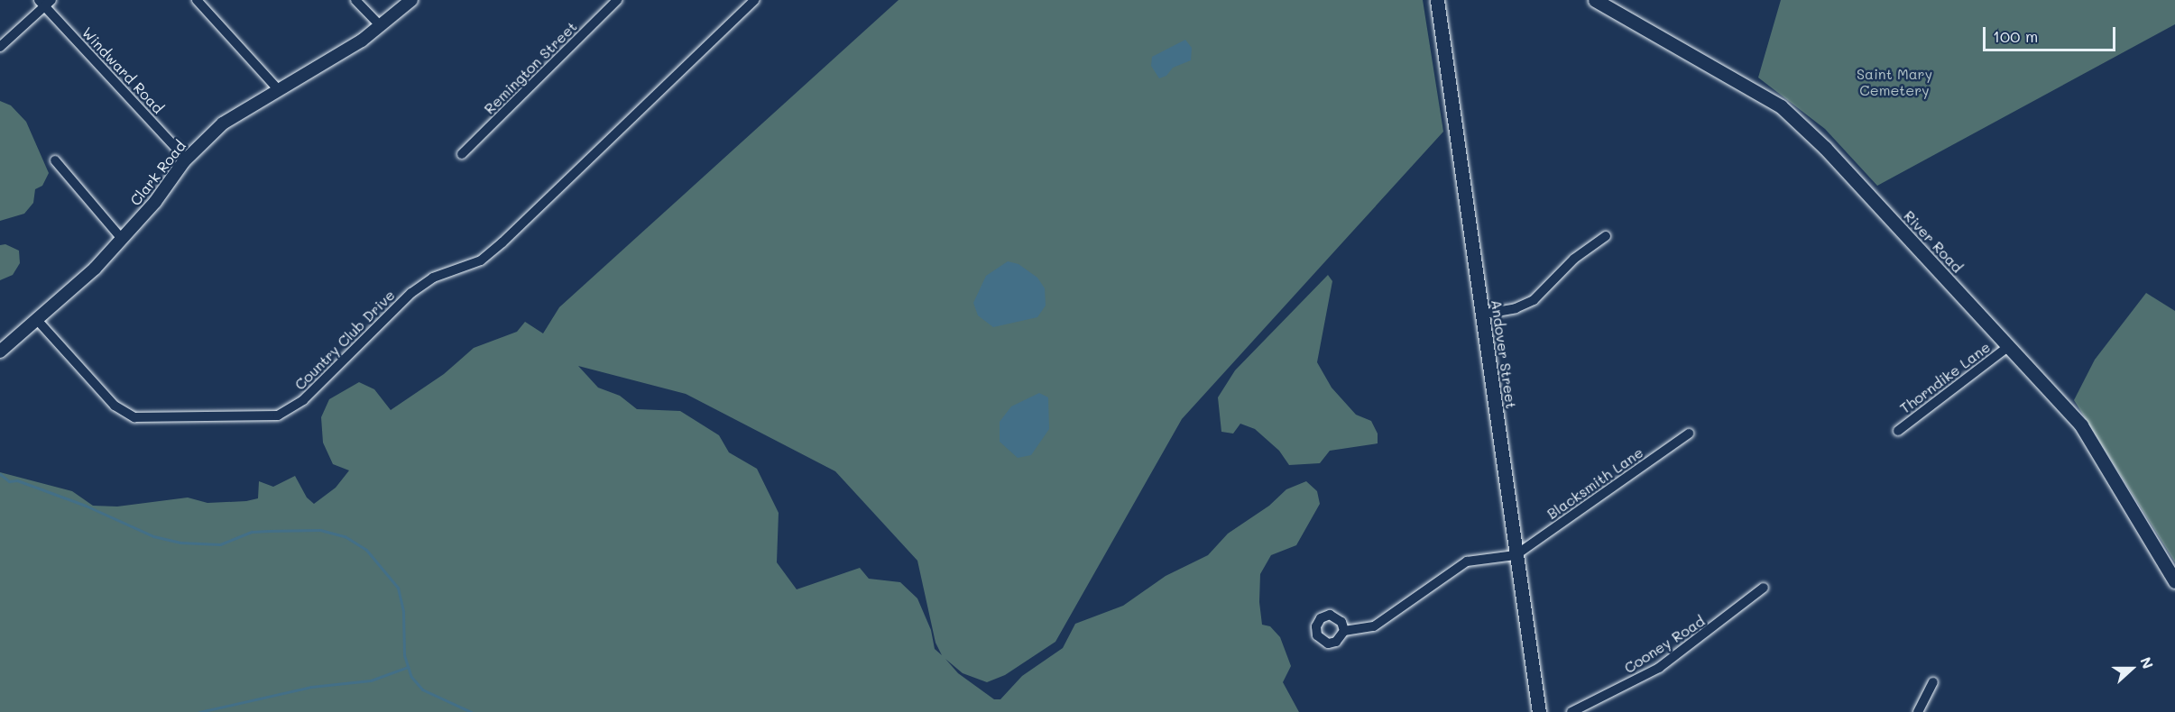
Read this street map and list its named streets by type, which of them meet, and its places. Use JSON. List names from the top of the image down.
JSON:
{
  "streets": {
    "main road": ["River Road", "Andover Street"],
    "street": [
      "Remington Street",
      "Windward Road",
      "Clark Road",
      "Country Club Drive",
      "Thorndike Lane",
      "Blacksmith Lane",
      "Cooney Road"
    ]
  },
  "crossings": [
    ["Windward Road", "Clark Road"],
    ["Clark Road", "Country Club Drive"],
    ["River Road", "Thorndike Lane"],
    ["Andover Street", "Blacksmith Lane"]
  ],
  "parks": ["Saint Mary Cemetery"],
  "scale_bar": "100 m",
  "north": "right"
}
